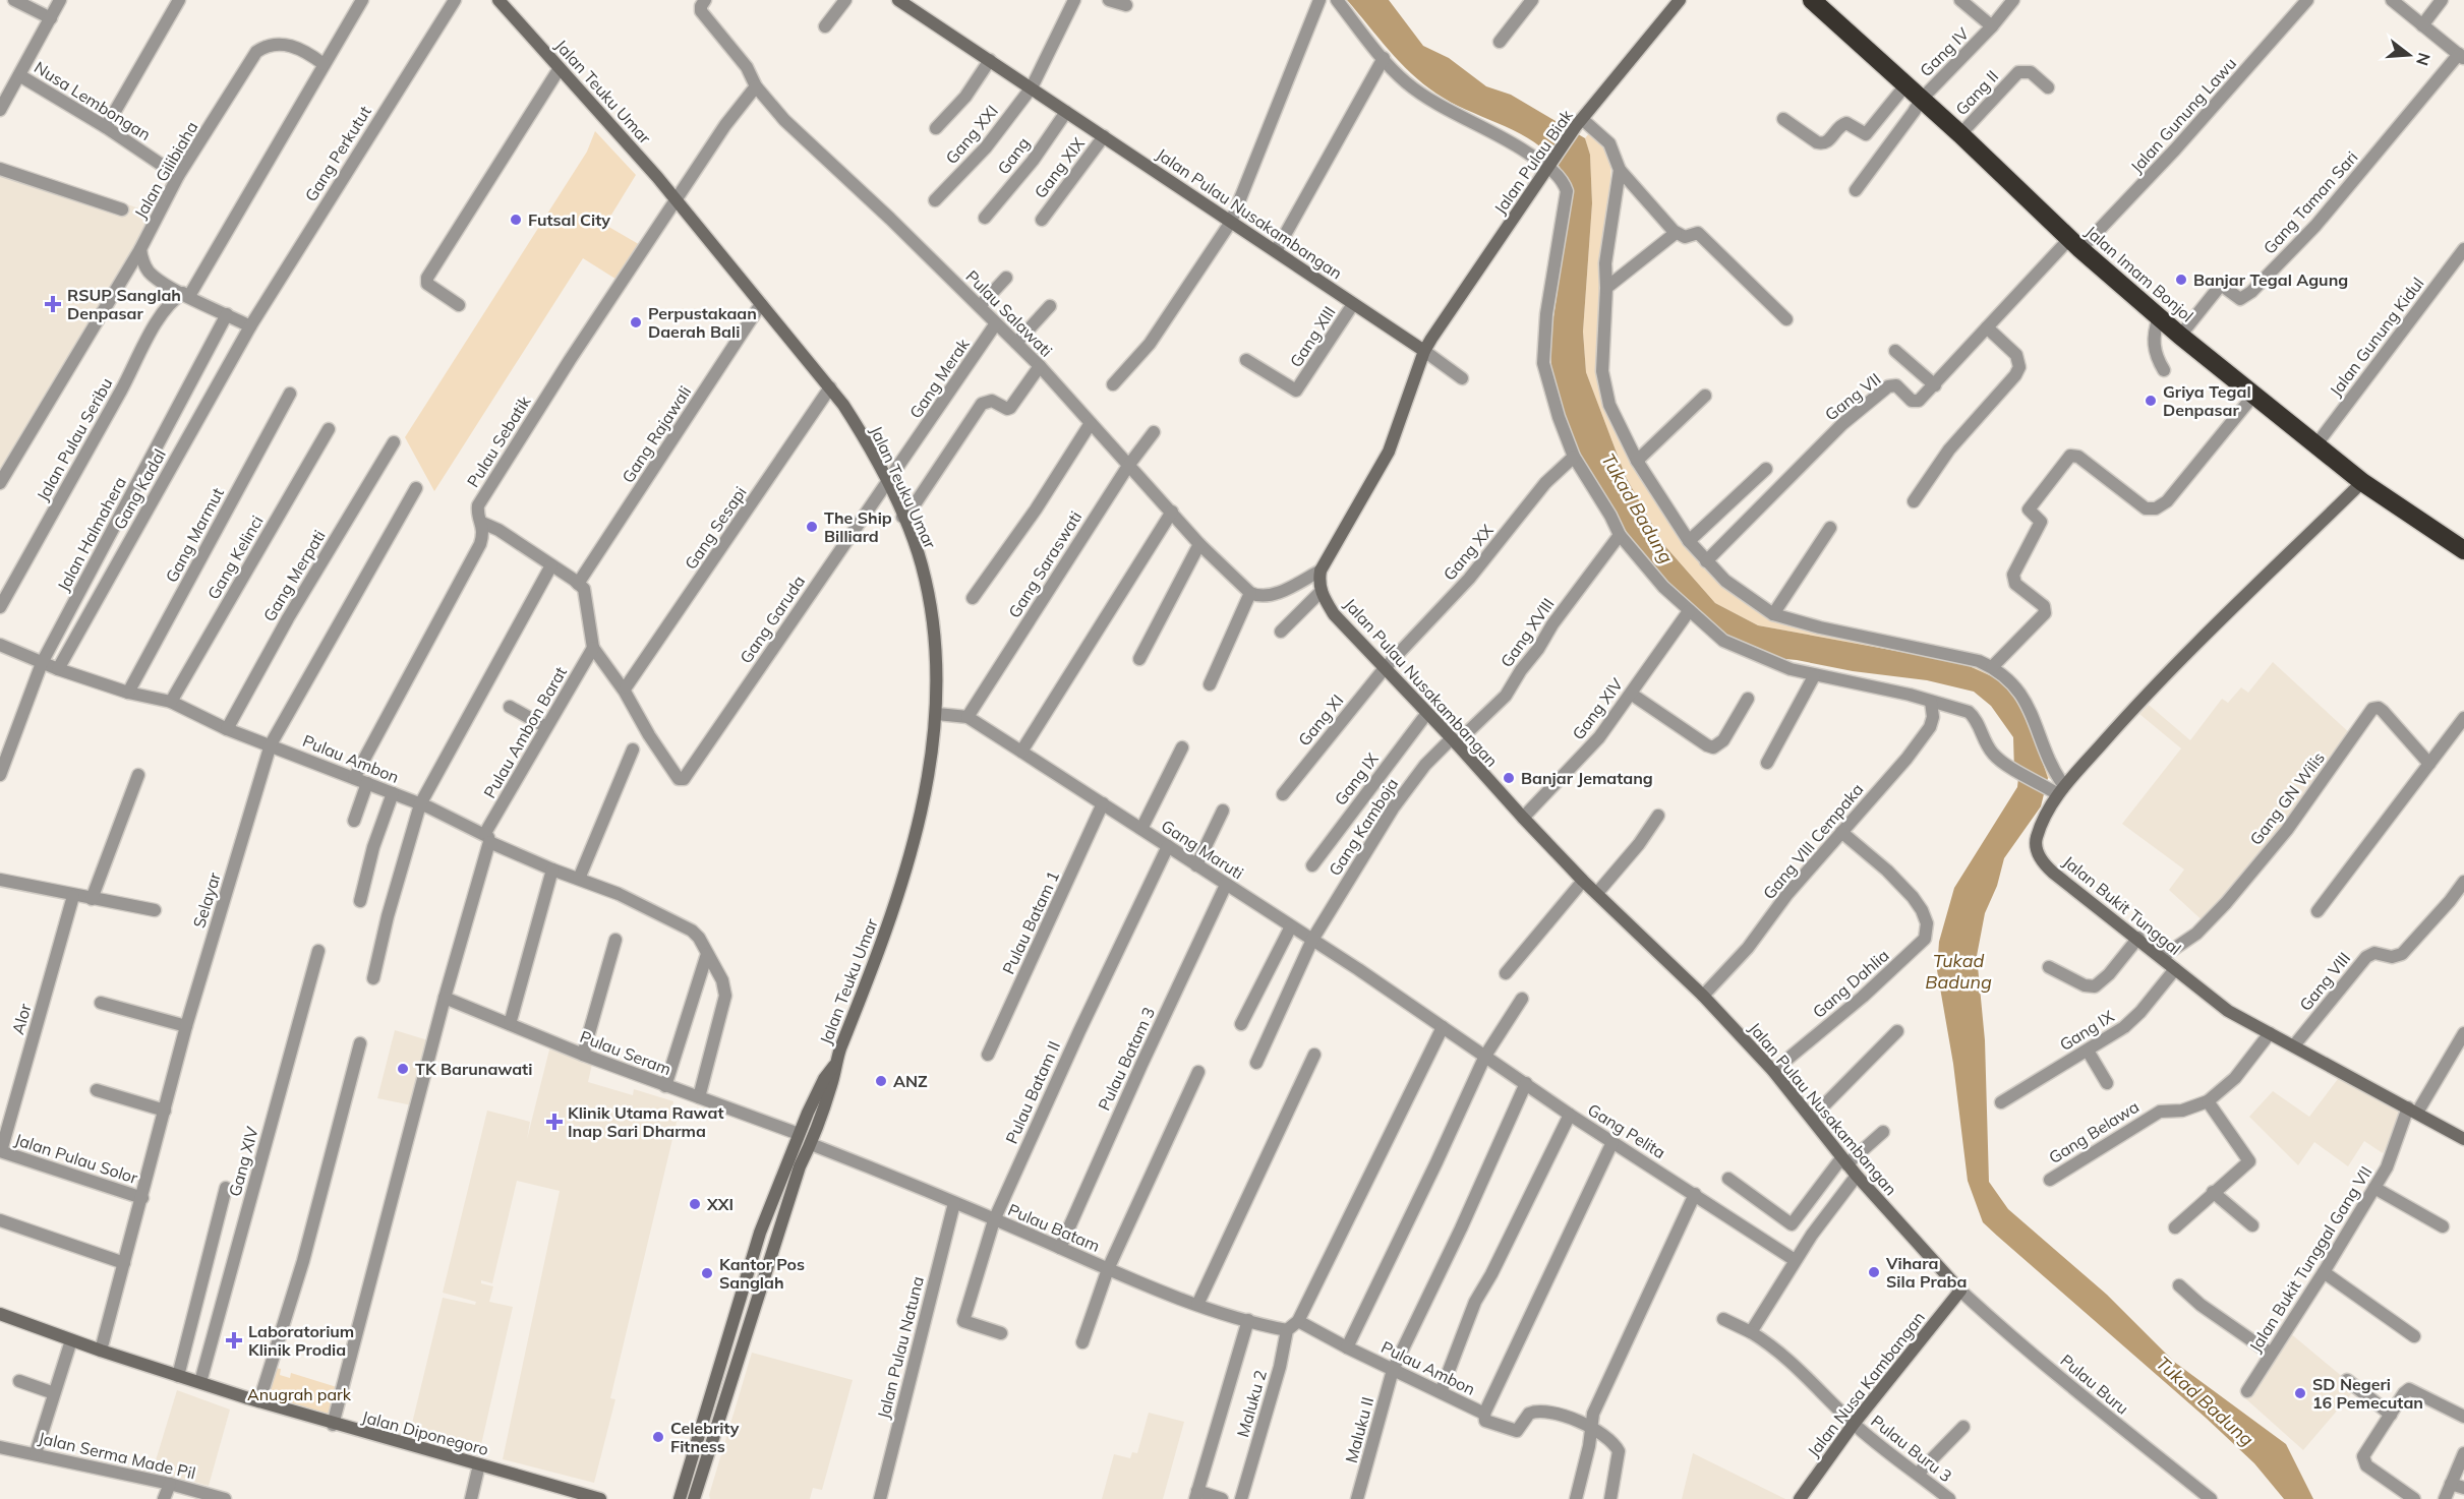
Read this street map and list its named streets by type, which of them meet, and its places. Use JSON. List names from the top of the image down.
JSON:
{
  "streets": {
    "highway": ["Jalan Imam Bonjol"],
    "street": [
      "Gang IV",
      "Jalan Teuku Umar",
      "Gang II",
      "Nusa Lembongan",
      "Jalan Gunung Lawu",
      "Gang XXI",
      "Gang Perkutut",
      "Gang",
      "Jalan Pulau Biak",
      "Gang XIX",
      "Jalan Gilibiaha",
      "Gang Taman Sari",
      "Jalan Pulau Nusakambangan",
      "Pulau Salawati",
      "Gang XIII",
      "Jalan Gunung Kidul",
      "Gang Merak",
      "Gang VII",
      "Gang Rajawali",
      "Jalan Pulau Seribu",
      "Pulau Sebatik",
      "Gang Kadal",
      "Gang Sesapi",
      "Jalan Halmahera",
      "Gang Marmut",
      "Gang XX",
      "Gang Kelinci",
      "Gang Saraswati",
      "Gang Merpati",
      "Gang Garuda",
      "Gang XVIII",
      "Gang XIV",
      "Gang XI",
      "Pulau Ambon Barat",
      "Pulau Ambon",
      "Gang IX",
      "Gang GN Wilis",
      "Gang Kamboja",
      "Gang VIII Cempaka",
      "Gang Maruti",
      "Selayar",
      "Jalan Bukit Tunggal",
      "Pulau Batam 1",
      "Gang VIII",
      "Gang Dahlia",
      "Alor",
      "Pulau Seram",
      "Pulau Batam 3",
      "Pulau Batam II",
      "Gang Pelita",
      "Gang Belawa",
      "Jalan Pulau Solor",
      "Pulau Batam",
      "Jalan Bukit Tunggal Gang VII",
      "Jalan Pulau Natuna",
      "Jalan Nusa Kambangan",
      "Pulau Buru",
      "Maluku 2",
      "Maluku II",
      "Jalan Diponegoro",
      "Pulau Buru 3",
      "Jalan Serma Made Pil"
    ]
  },
  "crossings": [
    ["Gang IV", "Jalan Imam Bonjol"],
    ["Jalan Teuku Umar", "Gang Merak"],
    ["Jalan Teuku Umar", "Gang Rajawali"],
    ["Jalan Teuku Umar", "Pulau Sebatik"],
    ["Jalan Teuku Umar", "Gang Sesapi"],
    ["Jalan Teuku Umar", "Gang Garuda"],
    ["Jalan Teuku Umar", "Gang Maruti"],
    ["Jalan Teuku Umar", "Pulau Seram"],
    ["Jalan Teuku Umar", "Pulau Batam"],
    ["Gang II", "Jalan Imam Bonjol"],
    ["Nusa Lembongan", "Jalan Gilibiaha"],
    ["Jalan Gunung Lawu", "Jalan Imam Bonjol"],
    ["Jalan Gunung Lawu", "Gang VII"],
    ["Gang XXI", "Jalan Pulau Nusakambangan"],
    ["Gang Perkutut", "Gang Kadal"],
    ["Gang", "Jalan Pulau Nusakambangan"],
    ["Jalan Pulau Biak", "Jalan Pulau Nusakambangan"],
    ["Gang XIX", "Jalan Pulau Nusakambangan"],
    ["Jalan Gilibiaha", "Jalan Pulau Seribu"],
    ["Gang Taman Sari", "Jalan Imam Bonjol"],
    ["Jalan Pulau Nusakambangan", "Gang XIII"],
    ["Jalan Pulau Nusakambangan", "Gang XX"],
    ["Jalan Pulau Nusakambangan", "Gang XVIII"],
    ["Jalan Pulau Nusakambangan", "Gang XIV"],
    ["Jalan Pulau Nusakambangan", "Gang XI"],
    ["Jalan Pulau Nusakambangan", "Gang IX"],
    ["Jalan Pulau Nusakambangan", "Gang Kamboja"],
    ["Jalan Pulau Nusakambangan", "Gang VIII Cempaka"],
    ["Jalan Pulau Nusakambangan", "Gang Dahlia"],
    ["Jalan Pulau Nusakambangan", "Jalan Nusa Kambangan"],
    ["Jalan Pulau Nusakambangan", "Pulau Buru"],
    ["Jalan Imam Bonjol", "Jalan Gunung Kidul"],
    ["Jalan Imam Bonjol", "Gang VII"],
    ["Jalan Imam Bonjol", "Jalan Bukit Tunggal"],
    ["Pulau Salawati", "Gang Merak"],
    ["Pulau Salawati", "Pulau Sebatik"],
    ["Pulau Salawati", "Gang Saraswati"],
    ["Gang Merak", "Gang Garuda"],
    ["Pulau Sebatik", "Pulau Ambon"],
    ["Gang Kadal", "Pulau Ambon"],
    ["Jalan Halmahera", "Pulau Ambon"],
    ["Gang Marmut", "Pulau Ambon"],
    ["Gang XX", "Gang XI"],
    ["Gang Kelinci", "Pulau Ambon"],
    ["Gang Saraswati", "Gang Maruti"],
    ["Gang Merpati", "Pulau Ambon"],
    ["Gang Garuda", "Pulau Ambon Barat"],
    ["Gang XVIII", "Gang Kamboja"],
    ["Gang XIV", "Jalan Diponegoro"],
    ["Pulau Ambon Barat", "Pulau Ambon"],
    ["Pulau Ambon", "Selayar"],
    ["Pulau Ambon", "Pulau Seram"],
    ["Pulau Ambon", "Maluku II"],
    ["Gang IX", "Jalan Bukit Tunggal"],
    ["Gang GN Wilis", "Jalan Bukit Tunggal"],
    ["Gang Kamboja", "Gang Maruti"],
    ["Gang VIII Cempaka", "Gang Dahlia"],
    ["Gang Maruti", "Pulau Batam 1"],
    ["Gang Maruti", "Pulau Batam 3"],
    ["Gang Maruti", "Pulau Batam II"],
    ["Gang Maruti", "Gang Pelita"],
    ["Selayar", "Jalan Pulau Solor"],
    ["Selayar", "Jalan Diponegoro"],
    ["Jalan Bukit Tunggal", "Gang VIII"],
    ["Jalan Bukit Tunggal", "Gang Belawa"],
    ["Jalan Bukit Tunggal", "Jalan Bukit Tunggal Gang VII"],
    ["Alor", "Jalan Pulau Solor"],
    ["Pulau Batam 3", "Pulau Batam"],
    ["Pulau Batam II", "Pulau Batam"],
    ["Gang Pelita", "Maluku II"],
    ["Pulau Batam", "Jalan Pulau Natuna"],
    ["Pulau Batam", "Maluku 2"],
    ["Jalan Nusa Kambangan", "Pulau Buru"],
    ["Jalan Nusa Kambangan", "Pulau Buru 3"]
  ],
  "water": ["Tukad Badung"],
  "parks": ["Anugrah park"],
  "places": {
    "other": [
      "Futsal City",
      "Banjar Tegal Agung",
      "Perpustakaan Daerah Bali",
      "Griya Tegal Denpasar",
      "The Ship Billiard",
      "Banjar Jematang",
      "TK Barunawati",
      "ANZ",
      "XXI",
      "Vihara Sila Praba",
      "Kantor Pos Sanglah",
      "SD Negeri 16 Pemecutan",
      "Celebrity Fitness"
    ],
    "health": ["RSUP Sanglah Denpasar", "Klinik Utama Rawat Inap Sari Dharma", "Laboratorium Klinik Prodia"]
  },
  "north": "right"
}
